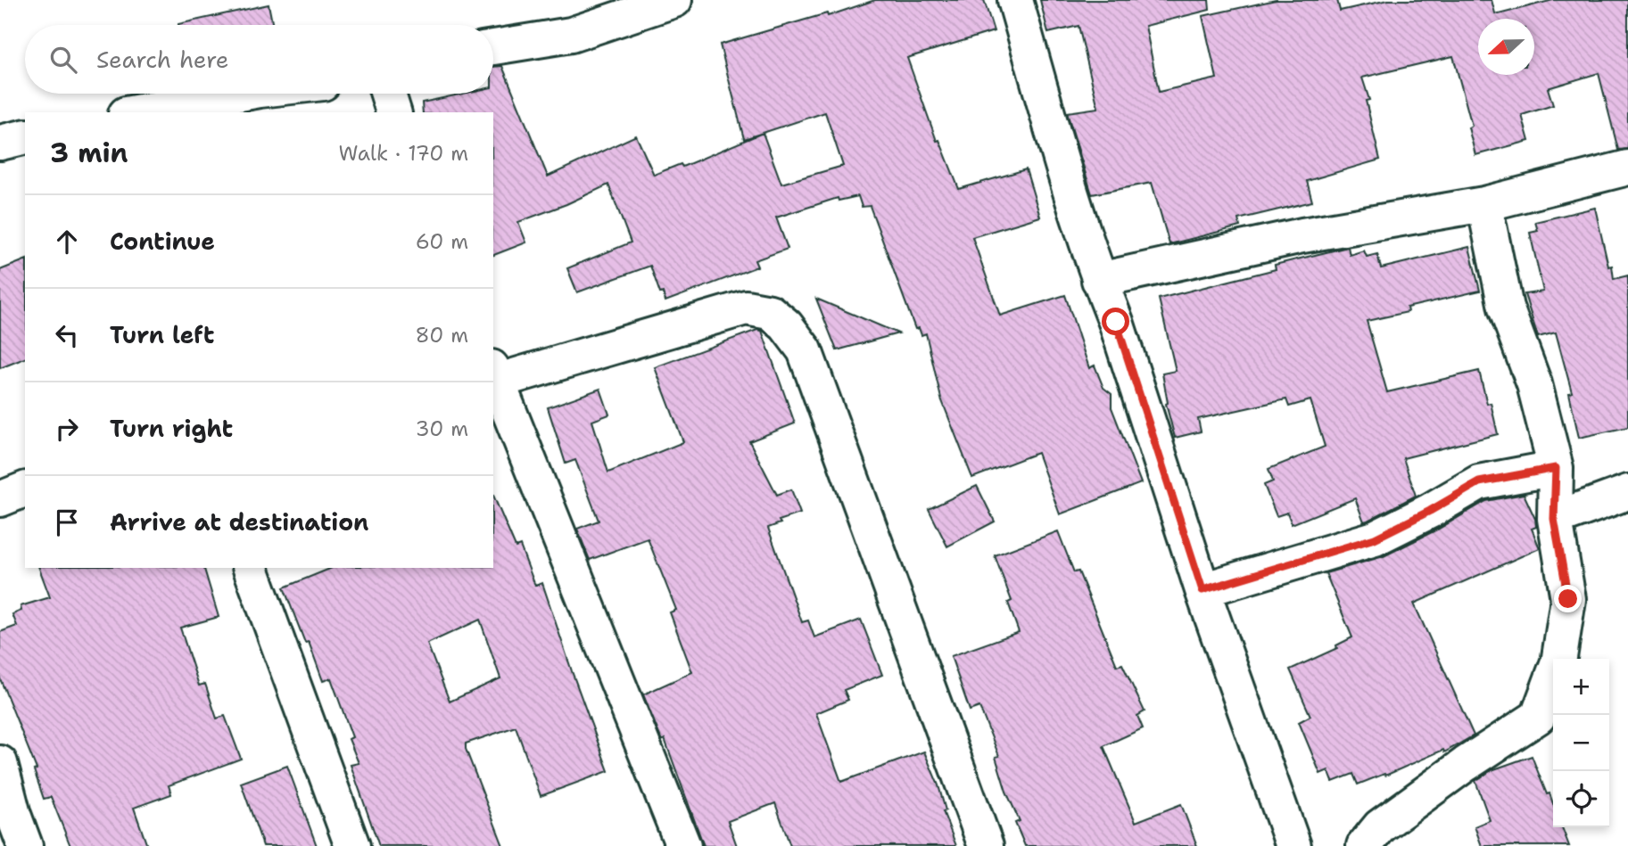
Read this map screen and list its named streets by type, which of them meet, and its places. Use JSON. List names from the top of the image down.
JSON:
{
  "north": "left",
  "page": {
    "search": "Search here",
    "heading": ["3 min", "Walk · 170 m"],
    "list": [
      ["Continue", "60 m"],
      ["Turn left", "80 m"],
      ["Turn right", "30 m"],
      "Arrive at destination"
    ],
    "map_buttons": ["+", "−"]
  }
}
